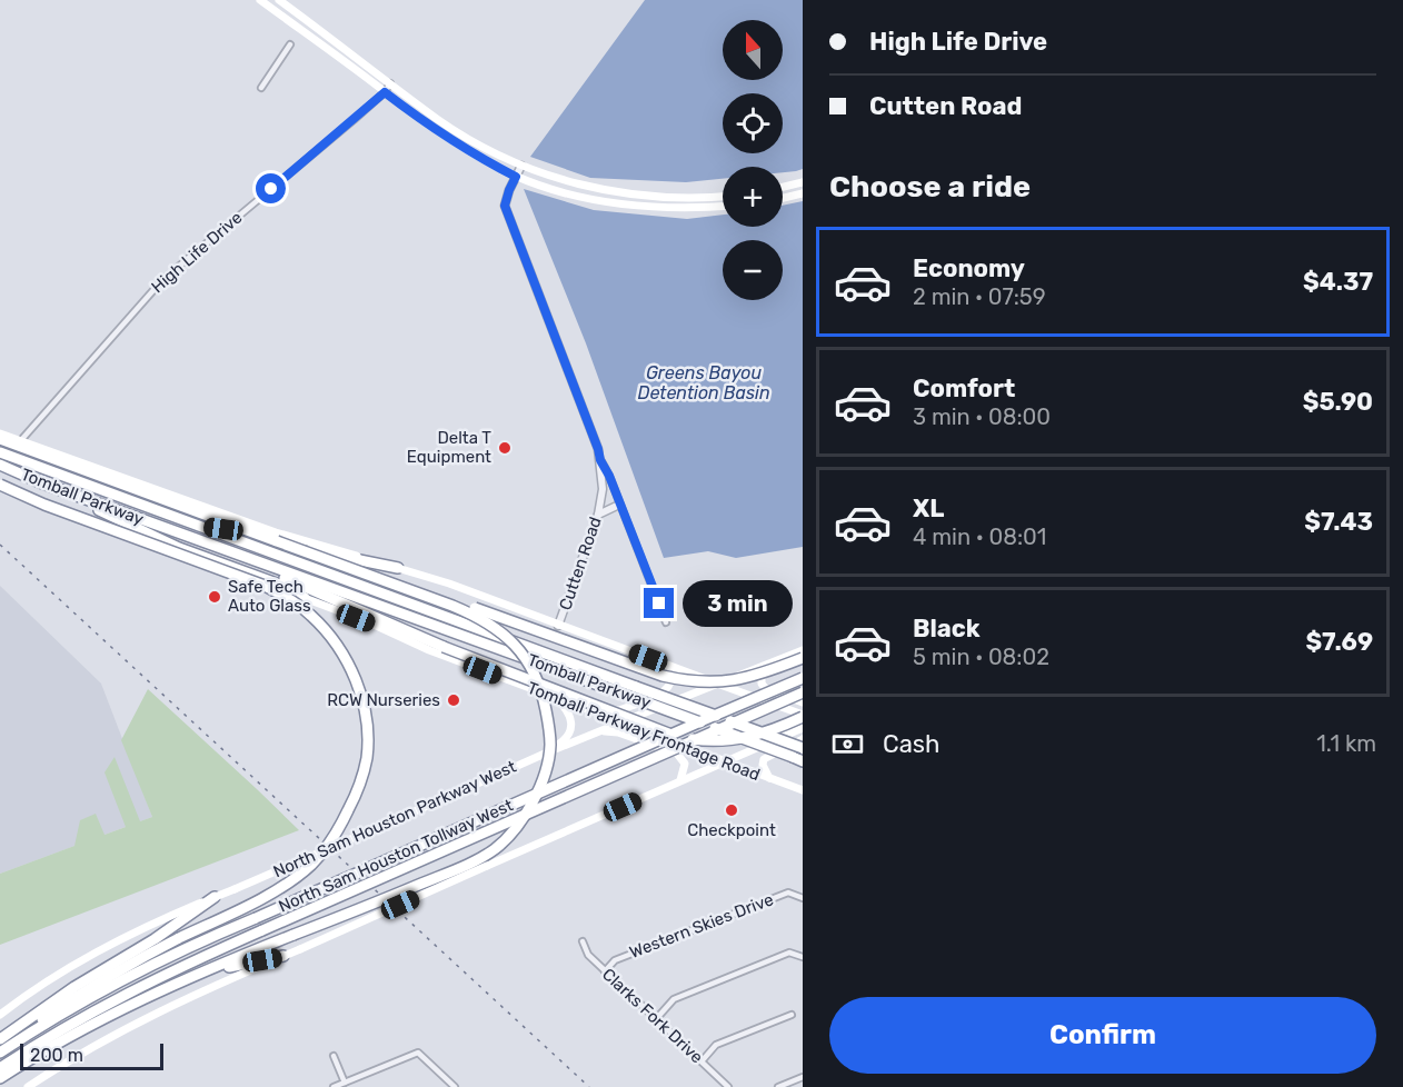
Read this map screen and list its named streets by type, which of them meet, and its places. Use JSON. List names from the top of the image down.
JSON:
{
  "streets": {
    "highway": ["Tomball Parkway", "North Sam Houston Tollway West"],
    "main road": ["Tomball Parkway Frontage Road", "North Sam Houston Parkway West"],
    "street": [
      "High Life Drive",
      "Cutten Road",
      "Western Skies Drive",
      "Clarks Fork Drive"
    ]
  },
  "crossings": [
    ["Tomball Parkway Frontage Road", "North Sam Houston Parkway West"],
    ["Western Skies Drive", "Clarks Fork Drive"]
  ],
  "water": ["Greens Bayou Detention Basin"],
  "places": [
    "Delta T Equipment",
    "Safe Tech Auto Glass",
    "RCW Nurseries",
    "Checkpoint"
  ],
  "scale_bar": "200 m",
  "north": "top",
  "page": {
    "banner": ["High Life Drive", "Cutten Road"],
    "map_buttons": ["+", "−"],
    "heading": "Choose a ride",
    "list": [
      {
        "name": "Economy",
        "note": "2 min · 07:59",
        "value": "$4.37"
      },
      {
        "name": "Comfort",
        "note": "3 min · 08:00",
        "value": "$5.90"
      },
      {
        "name": "XL",
        "note": "4 min · 08:01",
        "value": "$7.43"
      },
      {
        "name": "Black",
        "note": "5 min · 08:02",
        "value": "$7.69"
      }
    ],
    "bubble": "3 min",
    "pay": ["Cash", "1.1 km"],
    "buttons": "Confirm",
    "scale": "200 m"
  }
}
